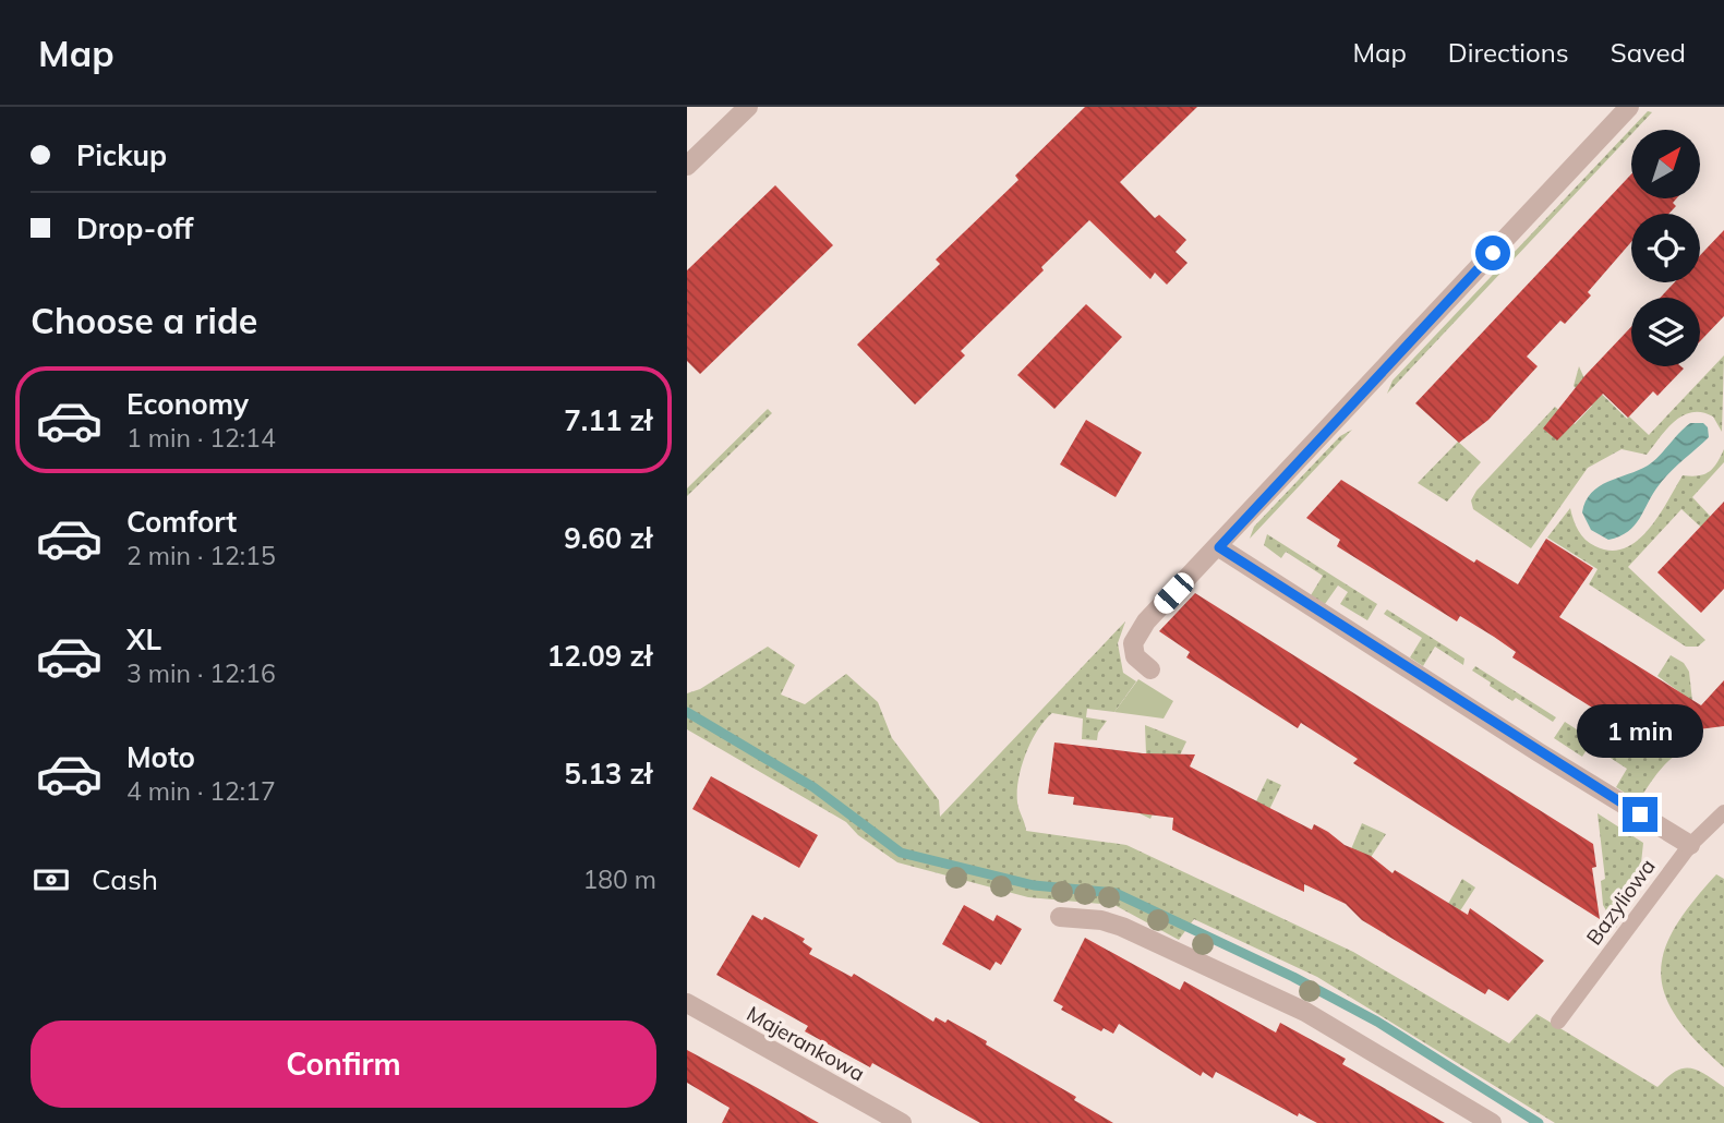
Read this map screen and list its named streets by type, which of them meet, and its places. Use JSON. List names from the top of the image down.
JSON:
{
  "streets": {
    "street": ["Majerankowa"],
    "lane": ["Bazyliowa"]
  },
  "north": "top right",
  "page": {
    "header": "Map",
    "nav": ["Map", "Directions", "Saved"],
    "banner": ["Pickup", "Drop-off"],
    "heading": "Choose a ride",
    "list": [
      {
        "name": "Economy",
        "note": "1 min · 12:14",
        "value": "7.11 zł"
      },
      {
        "name": "Comfort",
        "note": "2 min · 12:15",
        "value": "9.60 zł"
      },
      {
        "name": "XL",
        "note": "3 min · 12:16",
        "value": "12.09 zł"
      },
      {
        "name": "Moto",
        "note": "4 min · 12:17",
        "value": "5.13 zł"
      }
    ],
    "bubble": "1 min",
    "pay": ["Cash", "180 m"],
    "buttons": "Confirm"
  }
}
